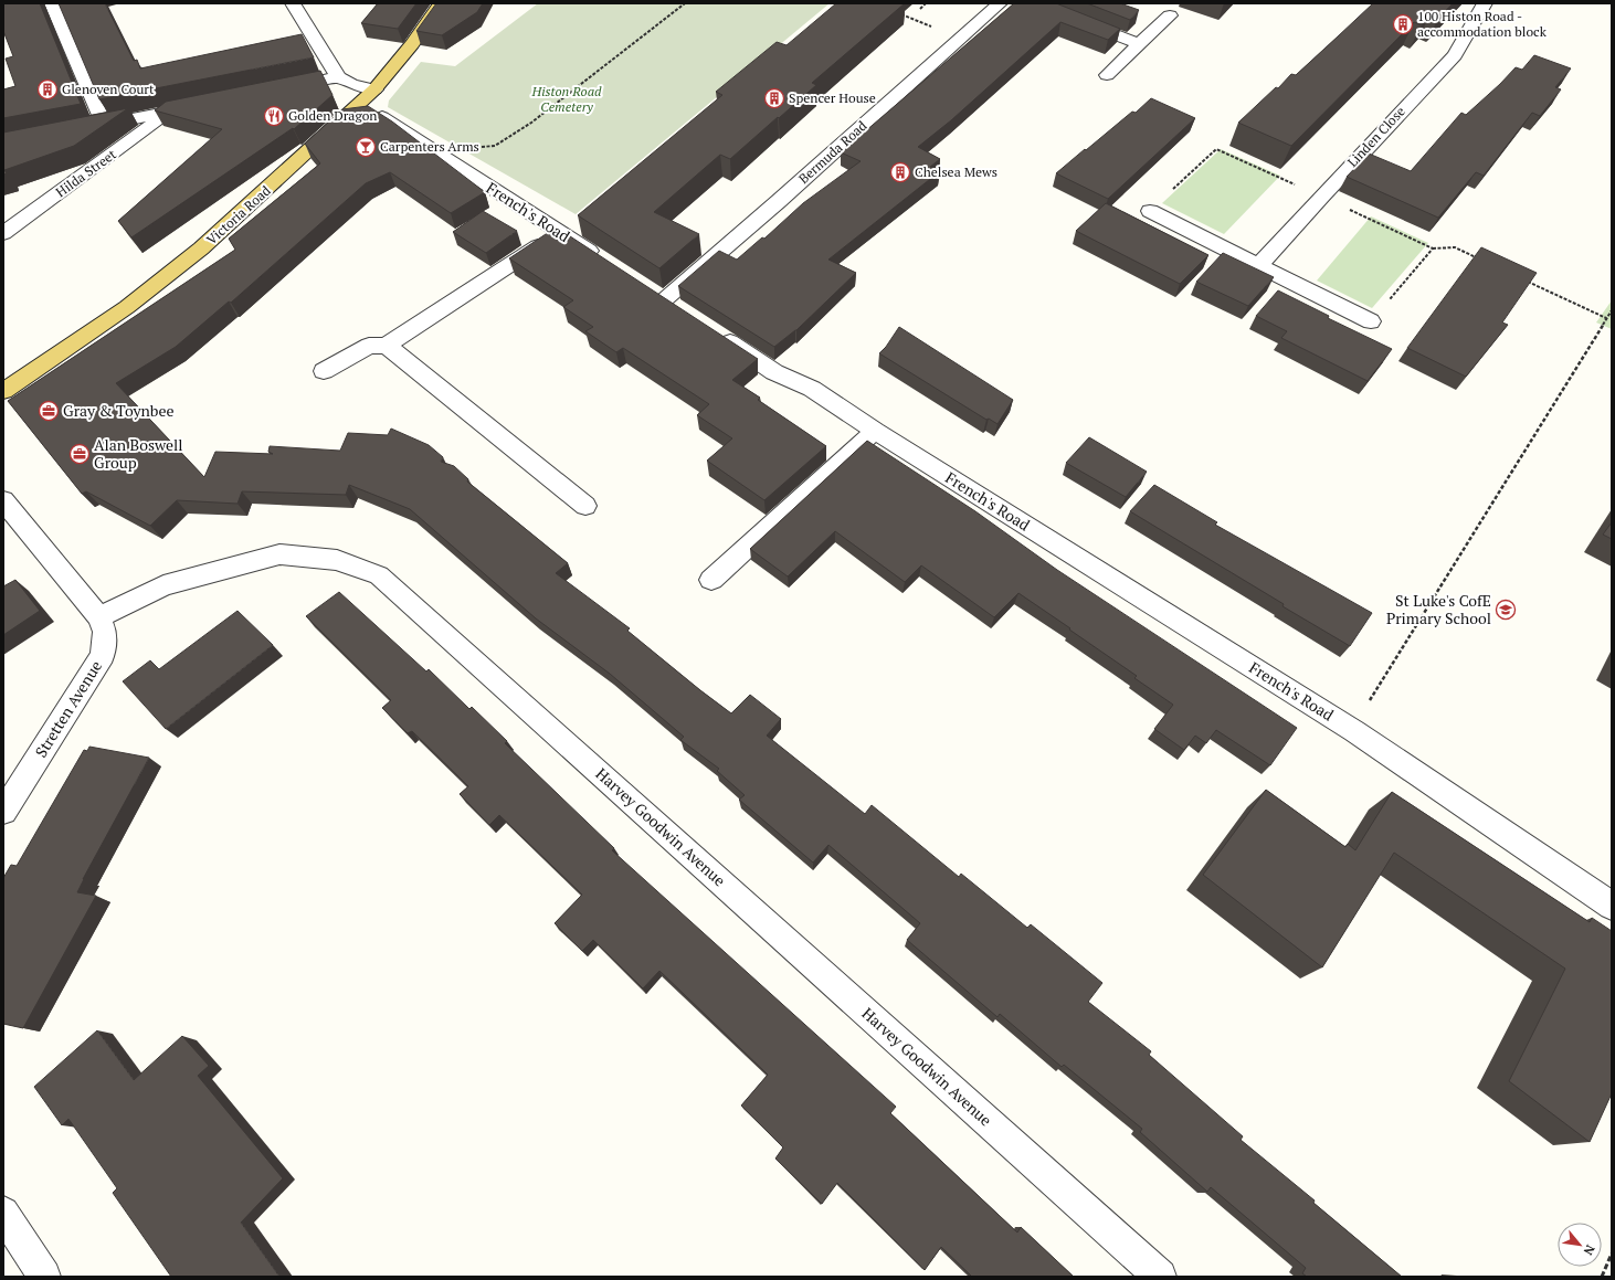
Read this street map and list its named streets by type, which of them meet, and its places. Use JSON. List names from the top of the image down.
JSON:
{
  "streets": {
    "main road": ["Victoria Road"],
    "street": [
      "Linden Close",
      "Bermuda Road",
      "Hilda Street",
      "French's Road",
      "Stretten Avenue",
      "Harvey Goodwin Avenue"
    ]
  },
  "crossings": [
    ["French's Road", "Victoria Road"],
    ["Stretten Avenue", "Harvey Goodwin Avenue"]
  ],
  "parks": ["Histon Road Cemetery"],
  "places": {
    "building": [
      "100 Histon Road - accommodation block",
      "Glenoven Court",
      "Spencer House",
      "Chelsea Mews"
    ],
    "restaurant": ["Golden Dragon"],
    "bar": ["Carpenters Arms"],
    "office": ["Gray & Toynbee", "Alan Boswell Group"],
    "school or university": ["St Luke's CofE Primary School"]
  },
  "north": "bottom right"
}
